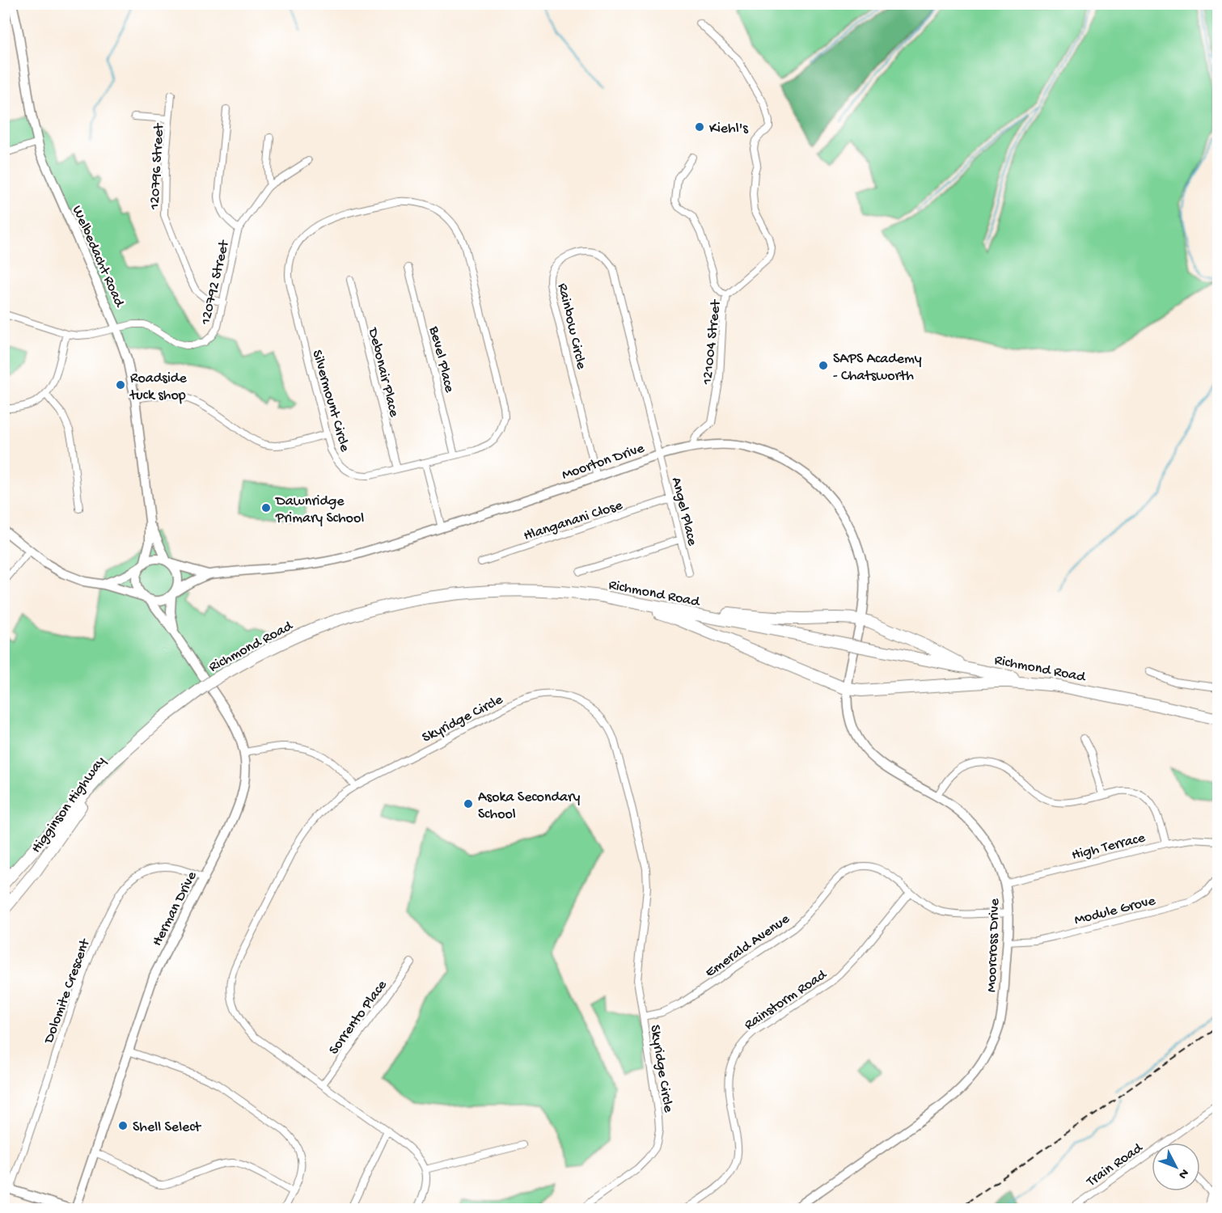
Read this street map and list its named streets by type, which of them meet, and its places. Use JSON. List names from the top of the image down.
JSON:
{
  "streets": {
    "highway": ["Richmond Road", "Higginson Highway"],
    "street": [
      "120796 Street",
      "Welbedacht Road",
      "120792 Street",
      "Rainbow Circle",
      "121004 Street",
      "Bevel Place",
      "Debonair Place",
      "Silvermount Circle",
      "Moorton Drive",
      "Angel Place",
      "Hlanganani Close",
      "Skyridge Circle",
      "High Terrace",
      "Herman Drive",
      "Module Grove",
      "Emerald Avenue",
      "Moorcross Drive",
      "Dolomite Crescent",
      "Rainstorm Road",
      "Sorrento Place",
      "Train Road"
    ]
  },
  "crossings": [
    ["120796 Street", "120792 Street"],
    ["Welbedacht Road", "120792 Street"],
    ["Welbedacht Road", "Moorton Drive"],
    ["Welbedacht Road", "Herman Drive"],
    ["Rainbow Circle", "Moorton Drive"],
    ["Rainbow Circle", "Angel Place"],
    ["121004 Street", "Moorton Drive"],
    ["Bevel Place", "Silvermount Circle"],
    ["Debonair Place", "Silvermount Circle"],
    ["Moorton Drive", "Angel Place"],
    ["Moorton Drive", "Herman Drive"],
    ["Moorton Drive", "Moorcross Drive"],
    ["Angel Place", "Hlanganani Close"],
    ["Richmond Road", "Higginson Highway"],
    ["Skyridge Circle", "Emerald Avenue"],
    ["Skyridge Circle", "Sorrento Place"],
    ["High Terrace", "Moorcross Drive"],
    ["Herman Drive", "Dolomite Crescent"],
    ["Module Grove", "Moorcross Drive"],
    ["Emerald Avenue", "Moorcross Drive"],
    ["Emerald Avenue", "Rainstorm Road"]
  ],
  "places": [
    "Kiehl's",
    "SAPS Academy - Chatsworth",
    "Roadside tuck shop",
    "Dawnridge Primary School",
    "Asoka Secondary School",
    "Shell Select"
  ],
  "north": "bottom right"
}
